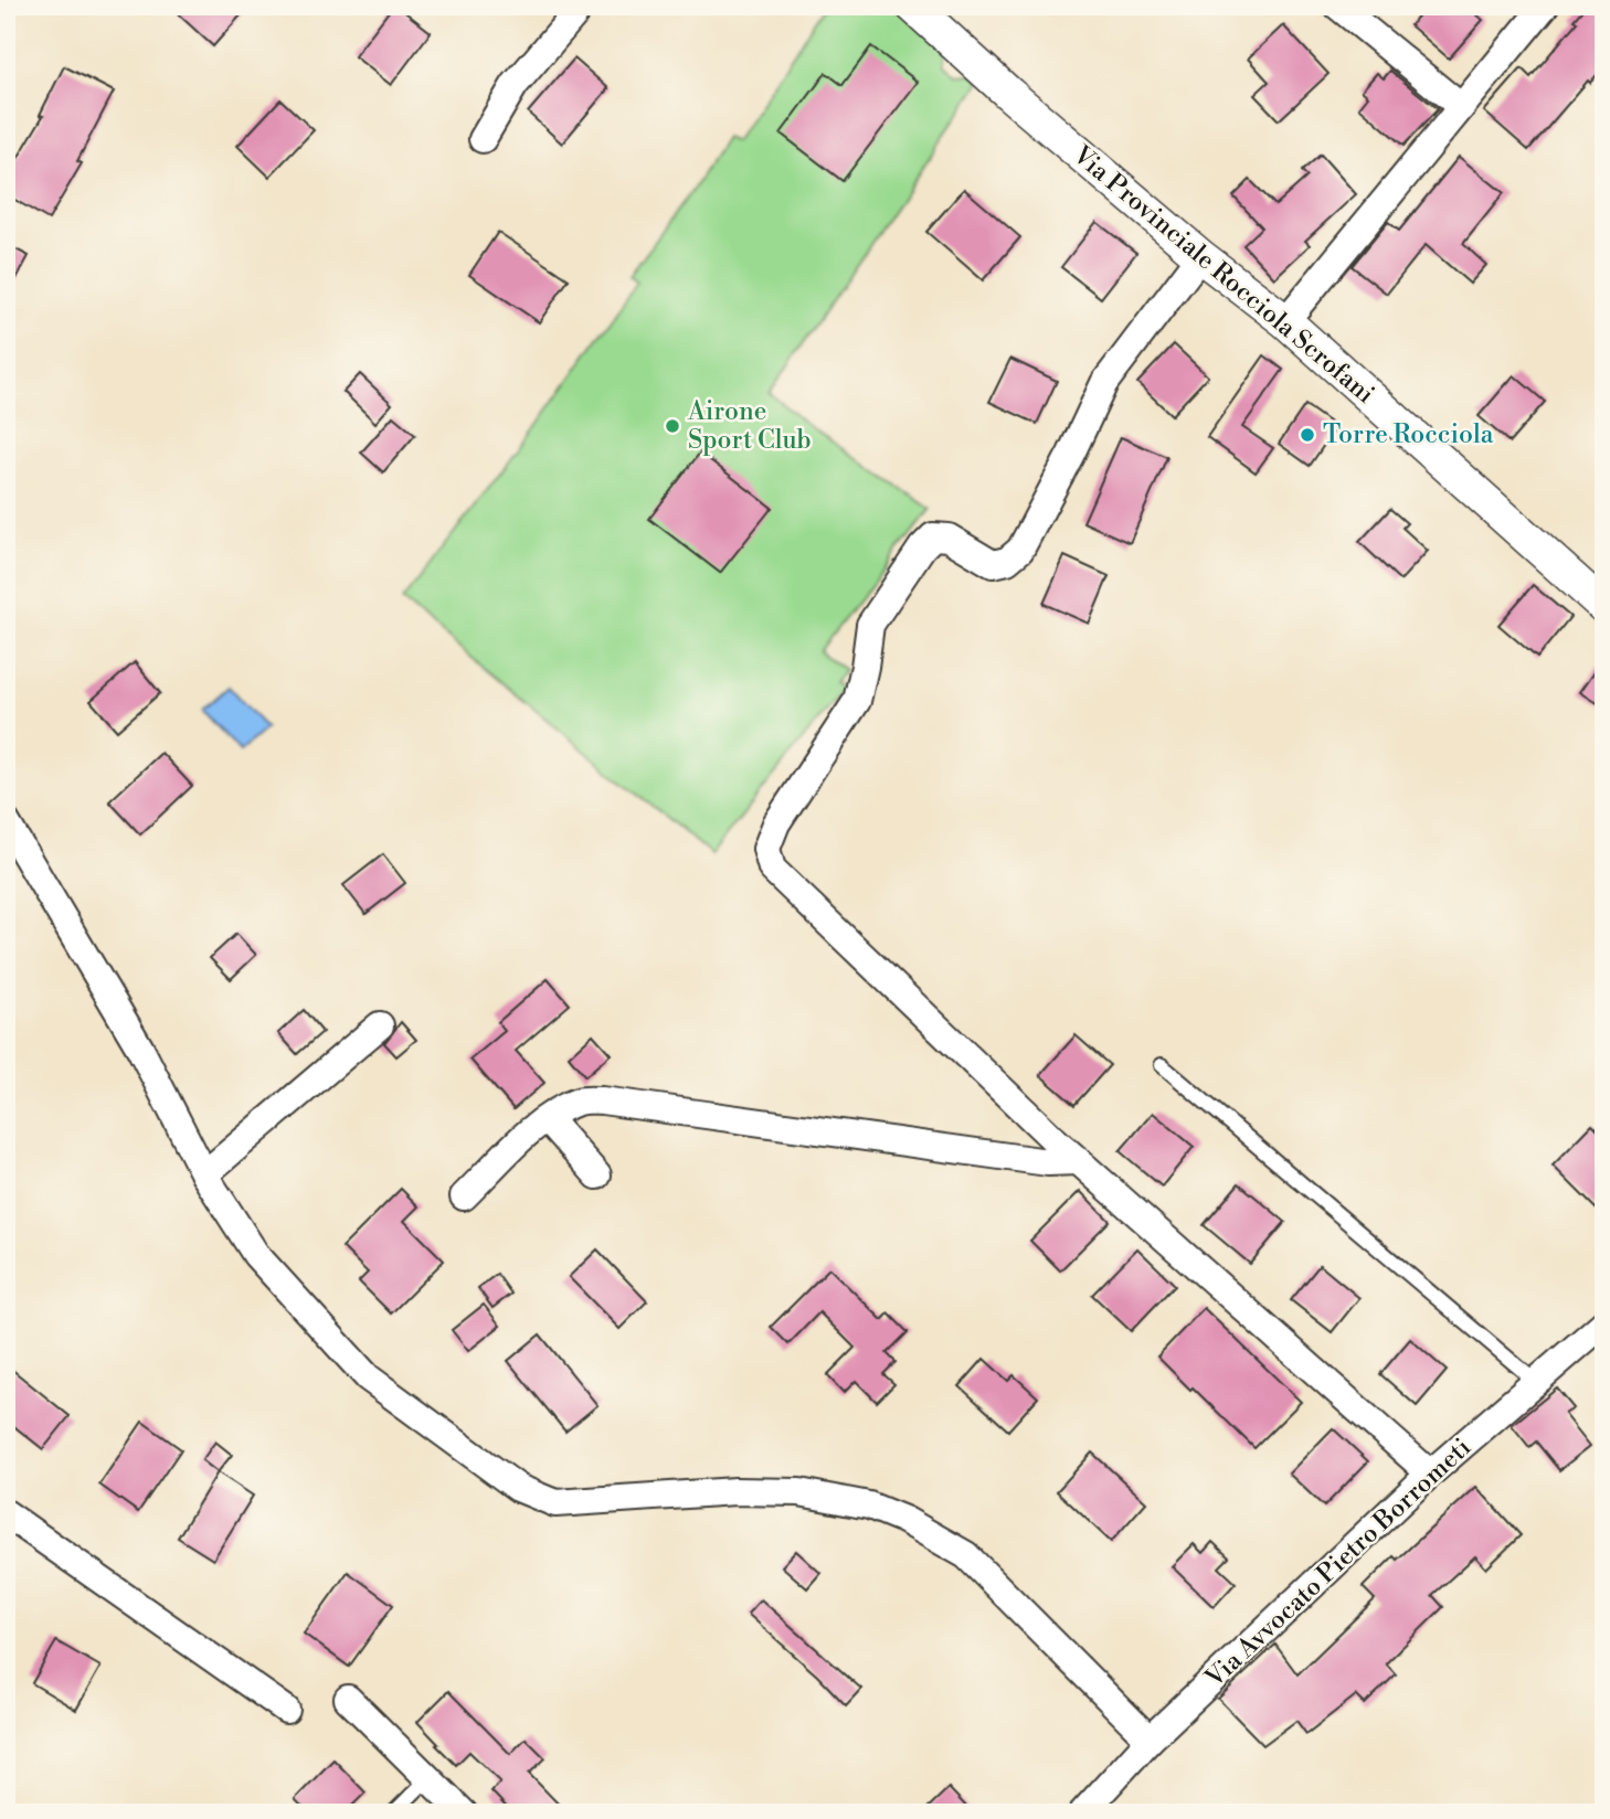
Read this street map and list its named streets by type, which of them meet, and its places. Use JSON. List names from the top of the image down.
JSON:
{
  "streets": {
    "street": ["Via Provinciale Rocciola Scrofani", "Via Avvocato Pietro Borrometi"]
  },
  "places": ["Airone Sport Club", "Torre Rocciola"]
}
